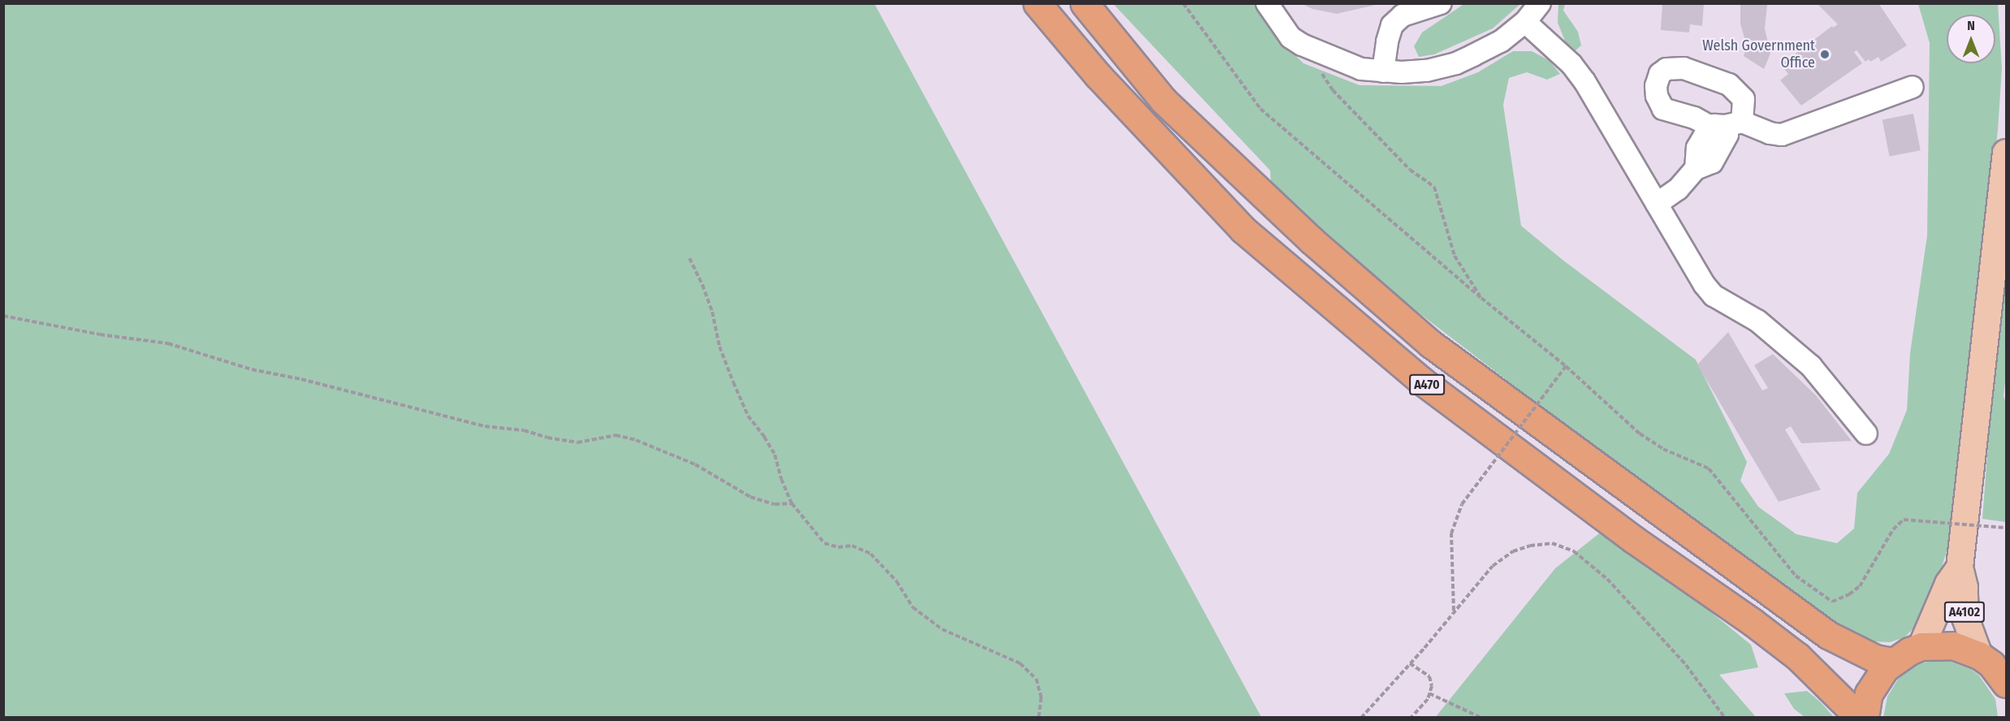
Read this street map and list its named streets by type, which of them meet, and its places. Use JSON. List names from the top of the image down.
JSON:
{
  "streets": {
    "highway": ["A470"],
    "main road": ["A4102"]
  },
  "places": ["Welsh Government Office"],
  "north": "top"
}
